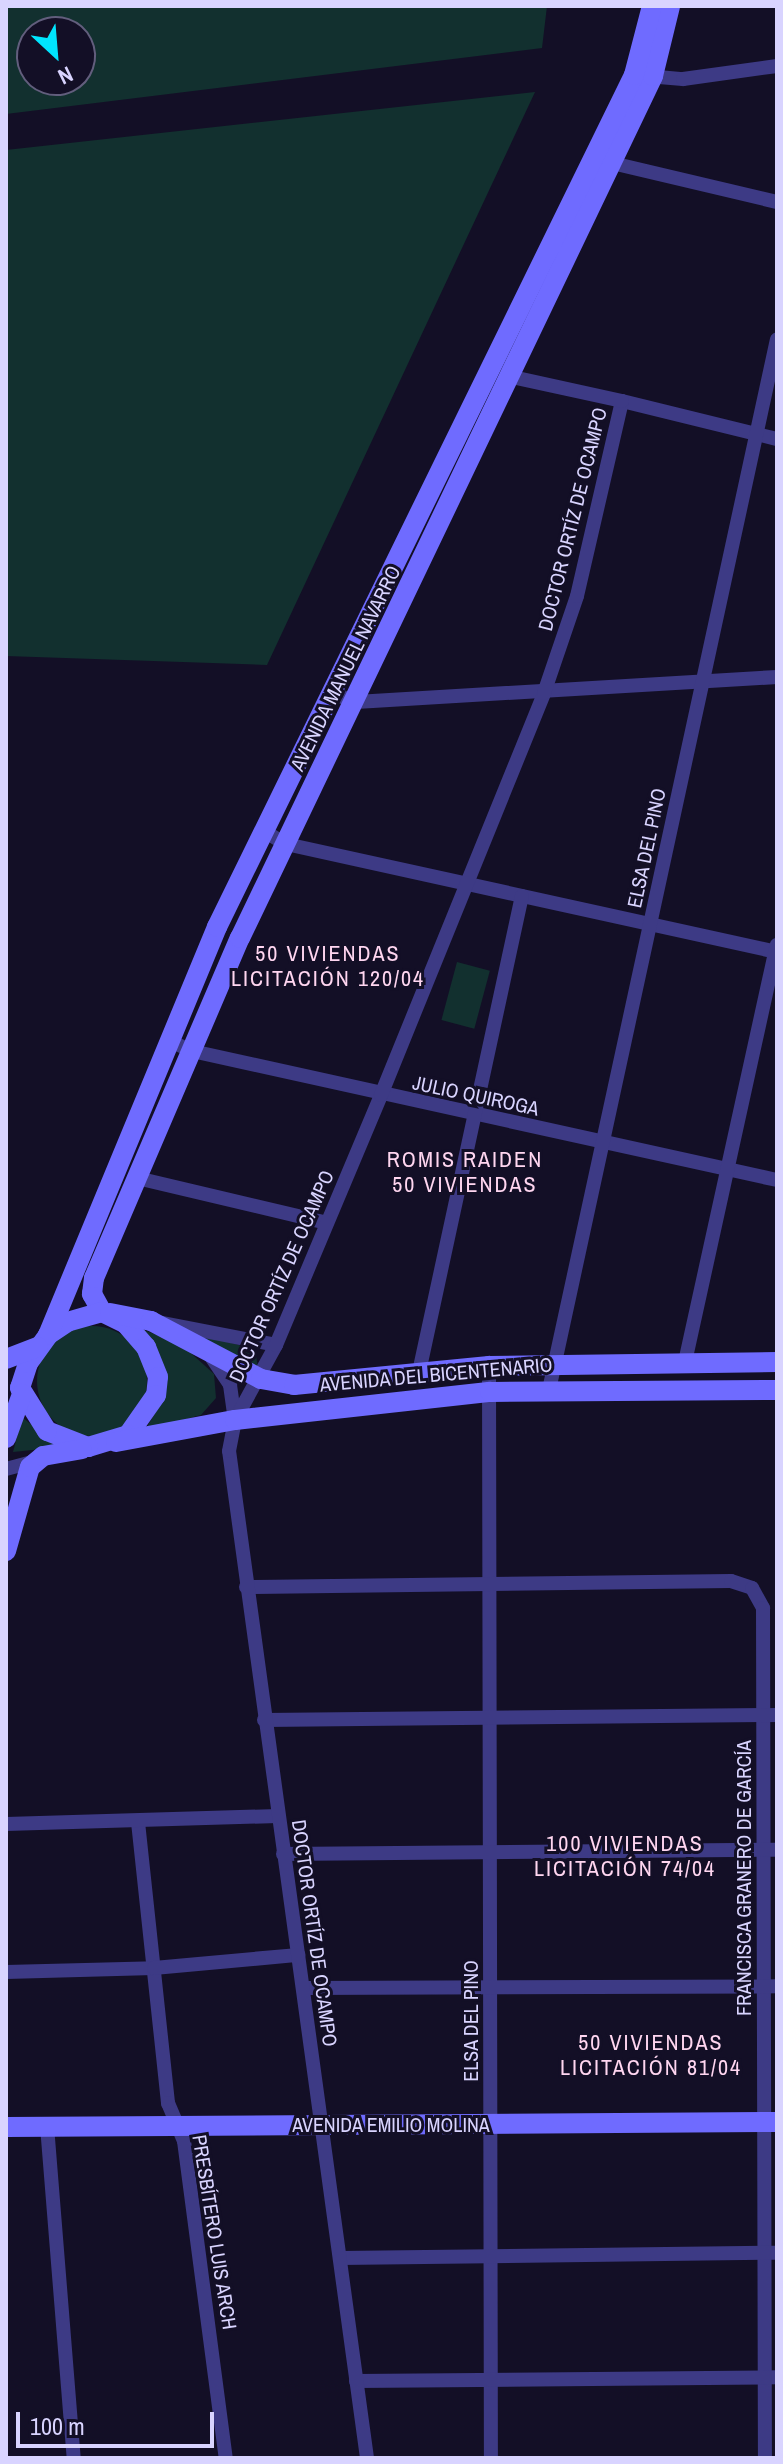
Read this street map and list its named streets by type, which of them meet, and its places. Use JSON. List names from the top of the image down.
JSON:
{
  "streets": {
    "street": [
      "DOCTOR ORTÍZ DE OCAMPO",
      "AVENIDA MANUEL NAVARRO",
      "ELSA DEL PINO",
      "JULIO QUIROGA",
      "AVENIDA DEL BICENTENARIO",
      "FRANCISCA GRANERO DE GARCÍA",
      "AVENIDA EMILIO MOLINA",
      "PRESBÍTERO LUIS ARCH"
    ]
  },
  "crossings": [
    ["DOCTOR ORTÍZ DE OCAMPO", "AVENIDA MANUEL NAVARRO"],
    ["DOCTOR ORTÍZ DE OCAMPO", "JULIO QUIROGA"],
    ["DOCTOR ORTÍZ DE OCAMPO", "AVENIDA DEL BICENTENARIO"],
    ["DOCTOR ORTÍZ DE OCAMPO", "AVENIDA EMILIO MOLINA"],
    ["AVENIDA MANUEL NAVARRO", "JULIO QUIROGA"],
    ["AVENIDA MANUEL NAVARRO", "AVENIDA DEL BICENTENARIO"],
    ["ELSA DEL PINO", "JULIO QUIROGA"],
    ["ELSA DEL PINO", "AVENIDA DEL BICENTENARIO"],
    ["ELSA DEL PINO", "FRANCISCA GRANERO DE GARCÍA"],
    ["ELSA DEL PINO", "AVENIDA EMILIO MOLINA"],
    ["FRANCISCA GRANERO DE GARCÍA", "AVENIDA EMILIO MOLINA"],
    ["AVENIDA EMILIO MOLINA", "PRESBÍTERO LUIS ARCH"]
  ],
  "districts": [
    "50 VIVIENDAS LICITACIÓN 120/04",
    "ROMIS RAIDEN 50 VIVIENDAS",
    "100 VIVIENDAS LICITACIÓN 74/04",
    "50 VIVIENDAS LICITACIÓN 81/04"
  ],
  "scale_bar": "100 m",
  "north": "bottom right"
}
